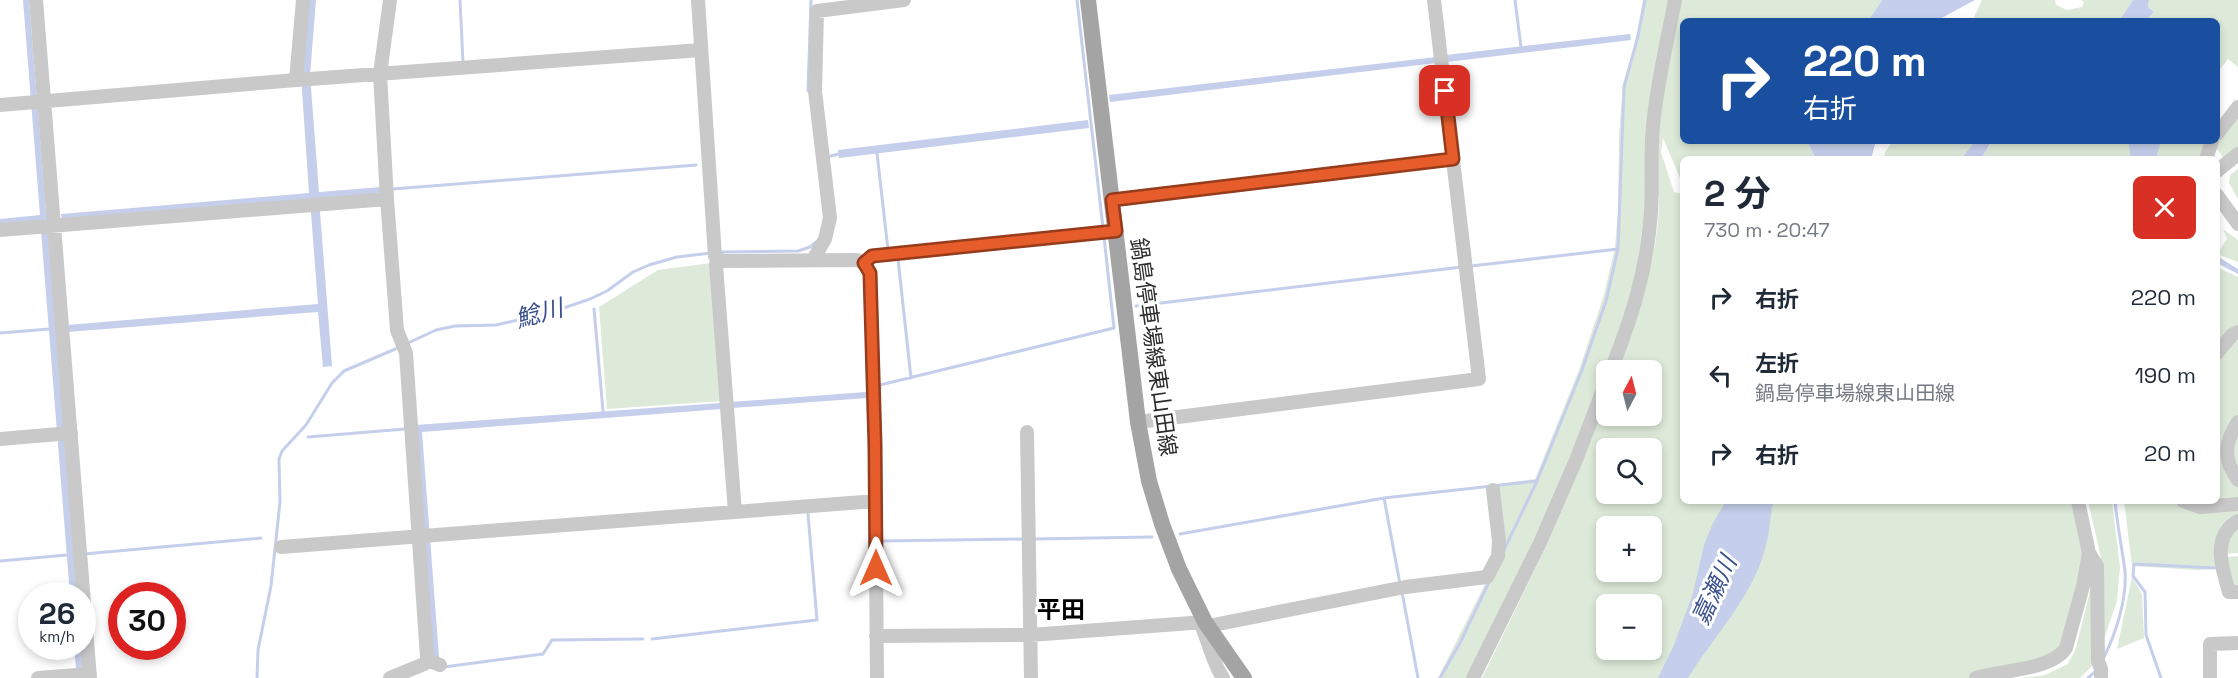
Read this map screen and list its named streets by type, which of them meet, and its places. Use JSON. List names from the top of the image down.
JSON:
{
  "streets": {
    "main road": ["鍋島停車場線東山田線"]
  },
  "districts": ["平田"],
  "water": ["鯰川", "嘉瀬川"],
  "north": "top",
  "page": {
    "turn": ["220 m", "右折"],
    "heading": ["2 分", "730 m · 20:47"],
    "list": [
      {
        "name": "右折",
        "value": "220 m"
      },
      {
        "name": "左折",
        "note": "鍋島停車場線東山田線",
        "value": "190 m"
      },
      {
        "name": "右折",
        "value": "20 m"
      }
    ],
    "map_buttons": ["+", "−"],
    "speed": "26 km/h",
    "limit": "30"
  }
}
